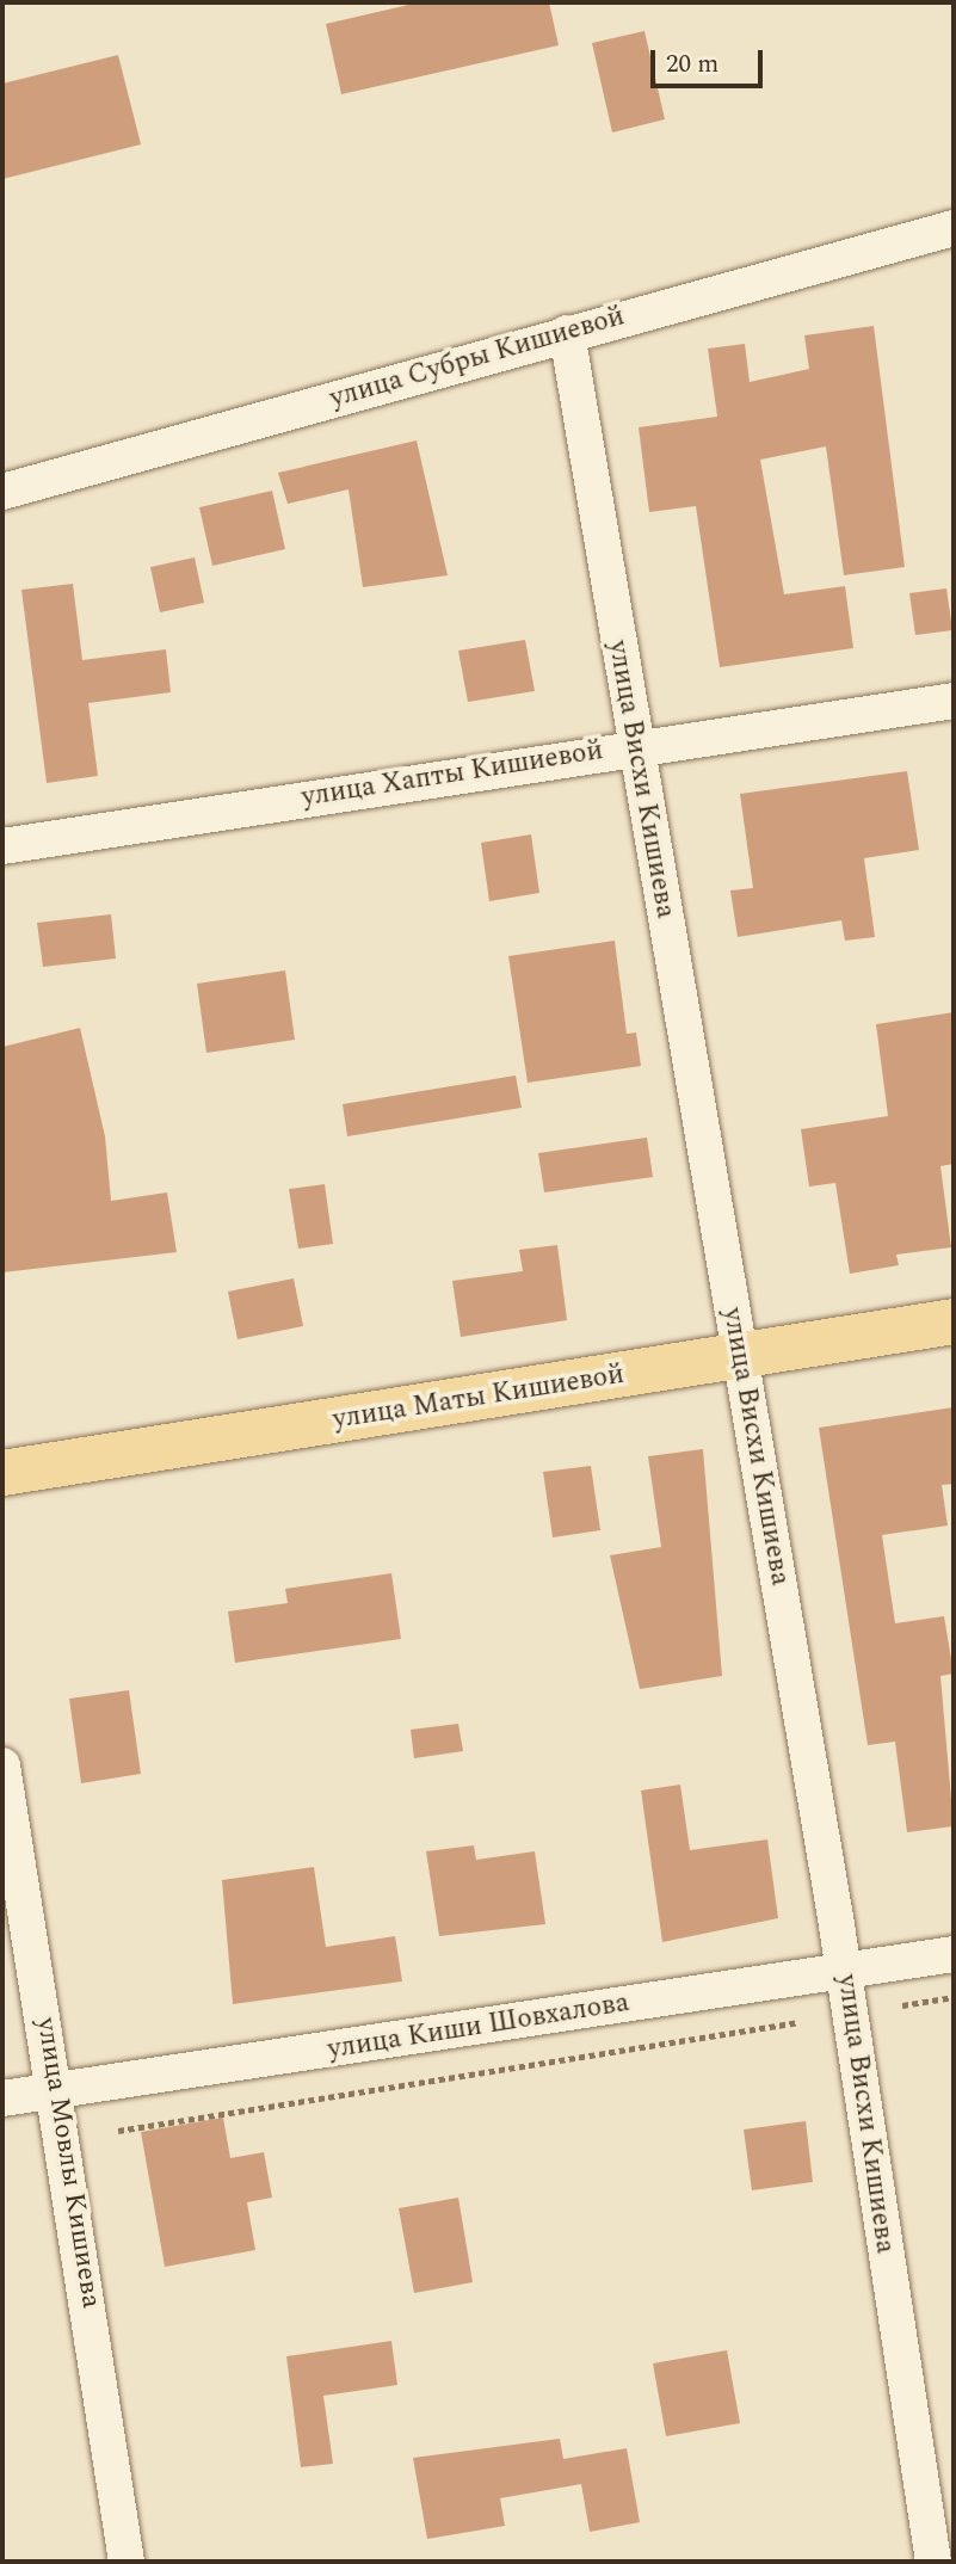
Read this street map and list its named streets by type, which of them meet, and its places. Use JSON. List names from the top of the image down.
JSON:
{
  "streets": {
    "main road": ["улица Маты Кишиевой"],
    "street": [
      "улица Субры Кишиевой",
      "улица Хапты Кишиевой",
      "улица Висхи Кишиева",
      "улица Киши Шовхалова",
      "улица Мовлы Кишиева"
    ]
  },
  "crossings": [
    ["улица Субры Кишиевой", "улица Висхи Кишиева"],
    ["улица Хапты Кишиевой", "улица Висхи Кишиева"],
    ["улица Висхи Кишиева", "улица Маты Кишиевой"],
    ["улица Висхи Кишиева", "улица Киши Шовхалова"],
    ["улица Киши Шовхалова", "улица Мовлы Кишиева"]
  ],
  "scale_bar": "20 m"
}
